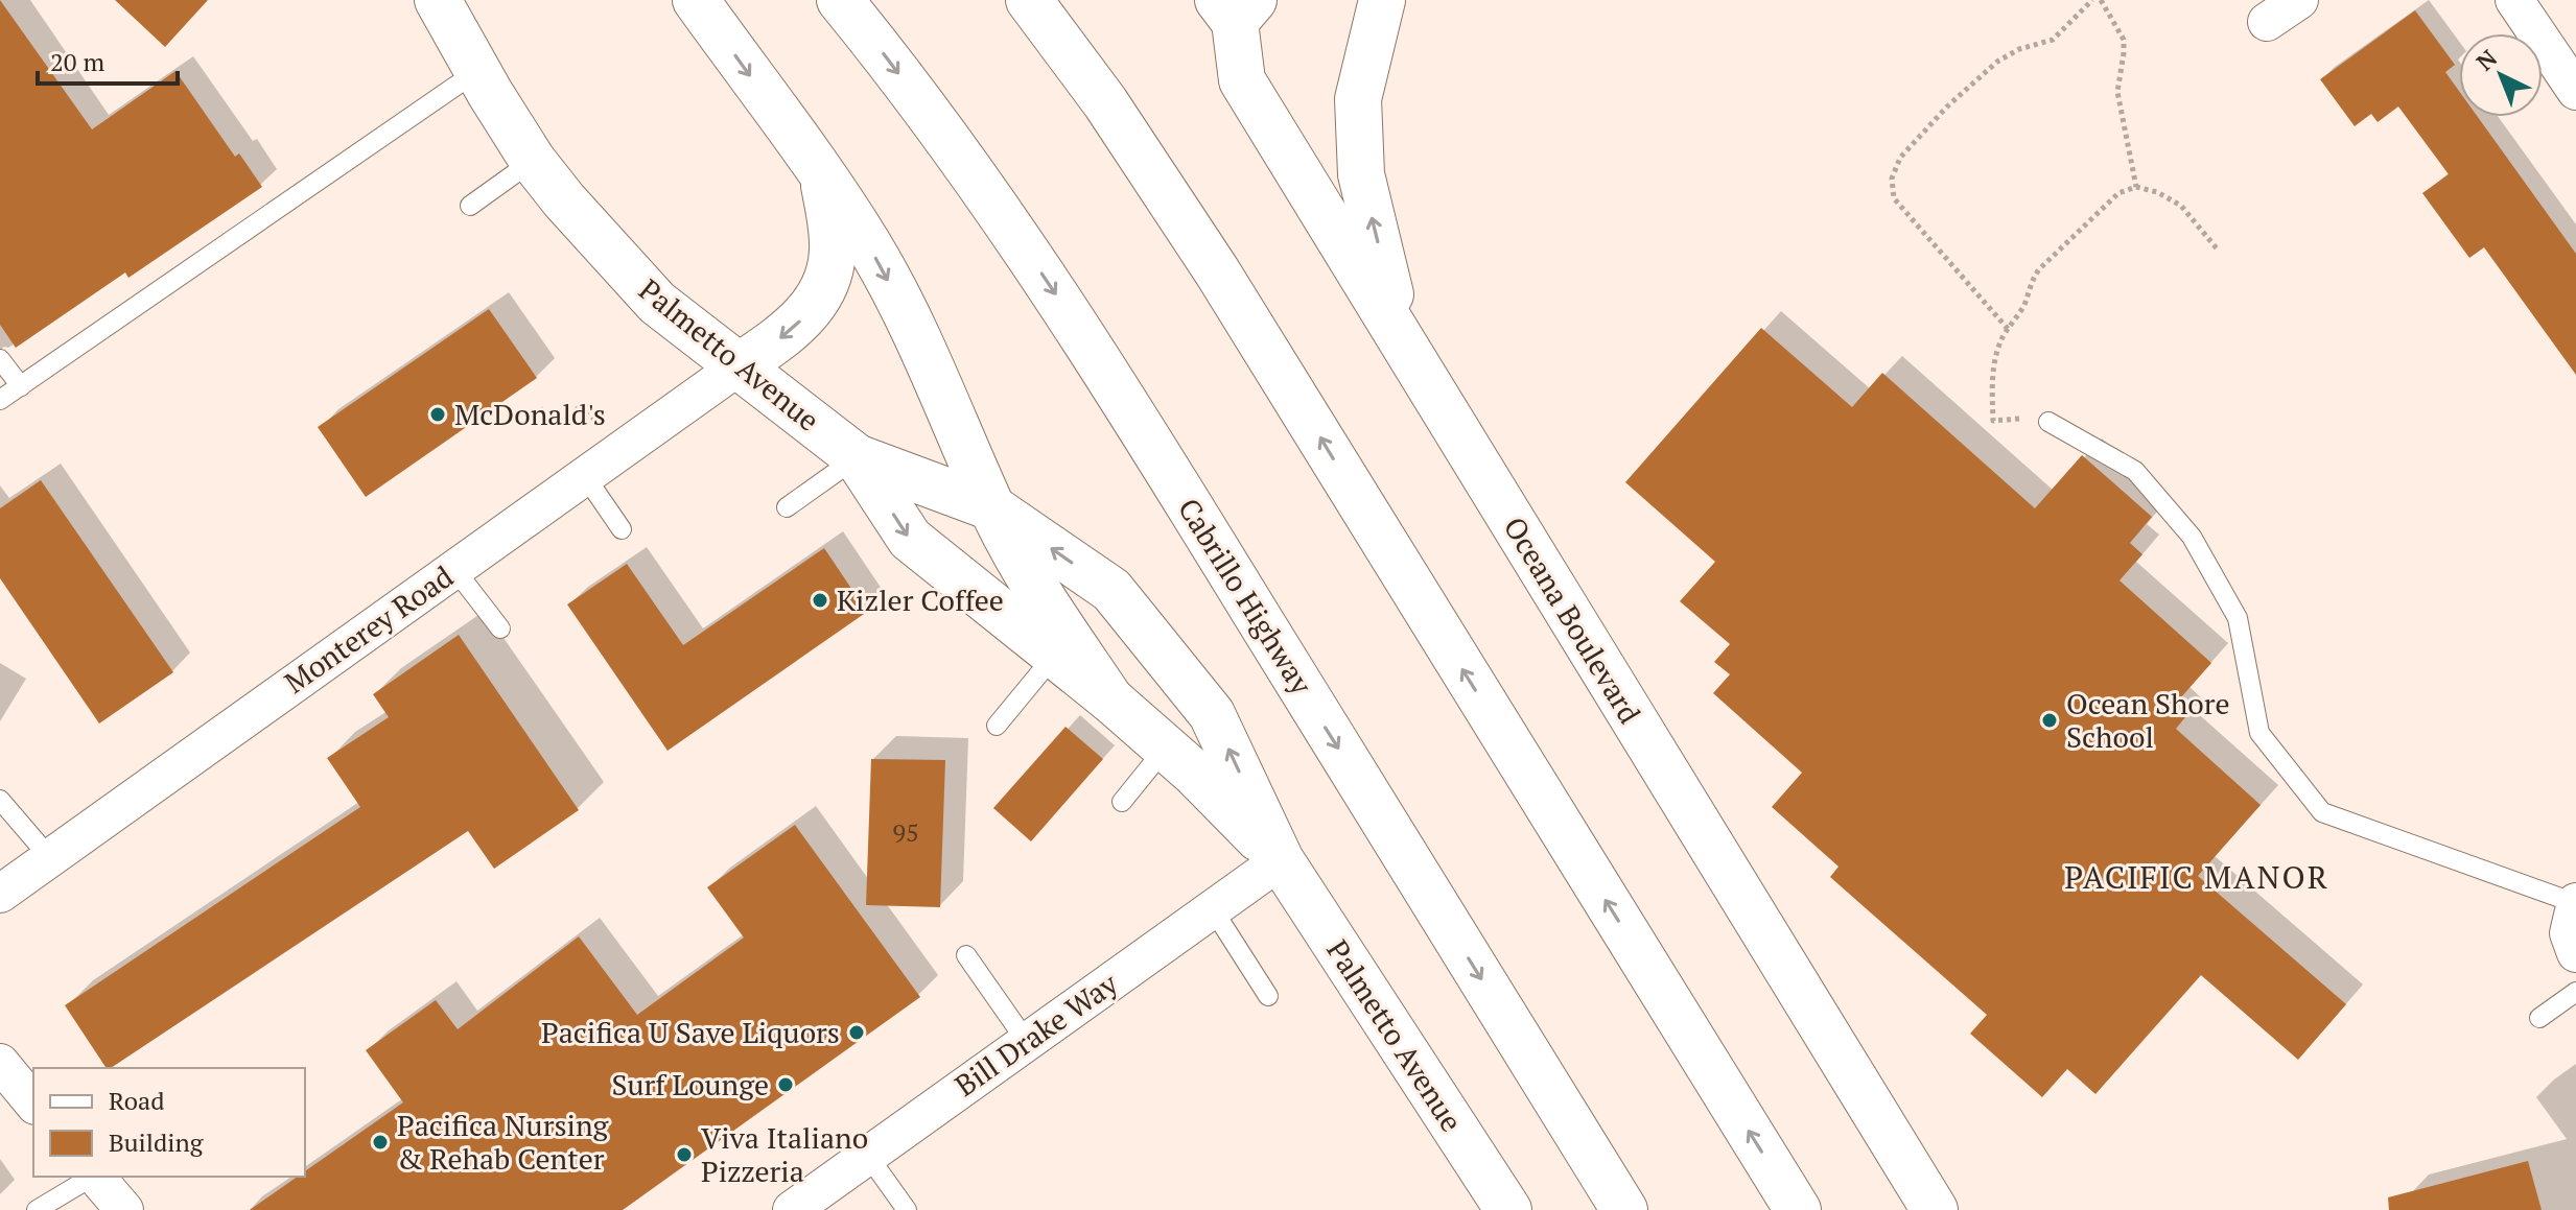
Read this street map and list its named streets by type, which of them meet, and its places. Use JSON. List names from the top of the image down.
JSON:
{
  "streets": {
    "main road": ["Palmetto Avenue", "Cabrillo Highway", "Oceana Boulevard"],
    "street": ["Monterey Road", "Bill Drake Way"]
  },
  "crossings": [
    ["Palmetto Avenue", "Monterey Road"],
    ["Palmetto Avenue", "Bill Drake Way"]
  ],
  "districts": ["PACIFIC MANOR"],
  "places": [
    "McDonald's",
    "Kizler Coffee",
    "Ocean Shore School",
    "Pacifica U Save Liquors",
    "Surf Lounge",
    "Pacifica Nursing & Rehab Center",
    "Viva Italiano Pizzeria"
  ],
  "house_numbers": ["95"],
  "legend": ["Road", "Building"],
  "scale_bar": "20 m",
  "north": "top left"
}
